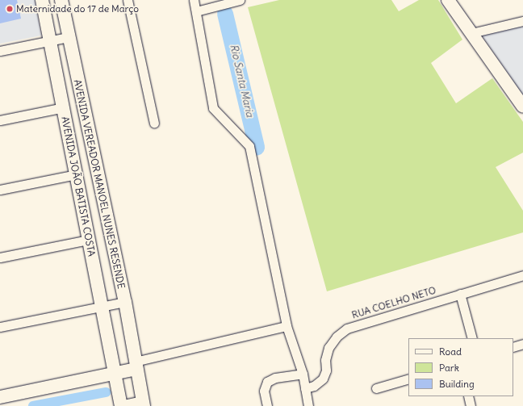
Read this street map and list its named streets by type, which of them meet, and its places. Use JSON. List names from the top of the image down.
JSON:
{
  "streets": {
    "street": ["AVENIDA VEREADOR MANOEL NUNES RESENDE", "AVENIDA JOÃO BATISTA COSTA", "RUA COELHO NETO"]
  },
  "water": ["Rio Santa Maria"],
  "places": ["Maternidade do 17 de Março"],
  "legend": ["Road", "Park", "Building"]
}
